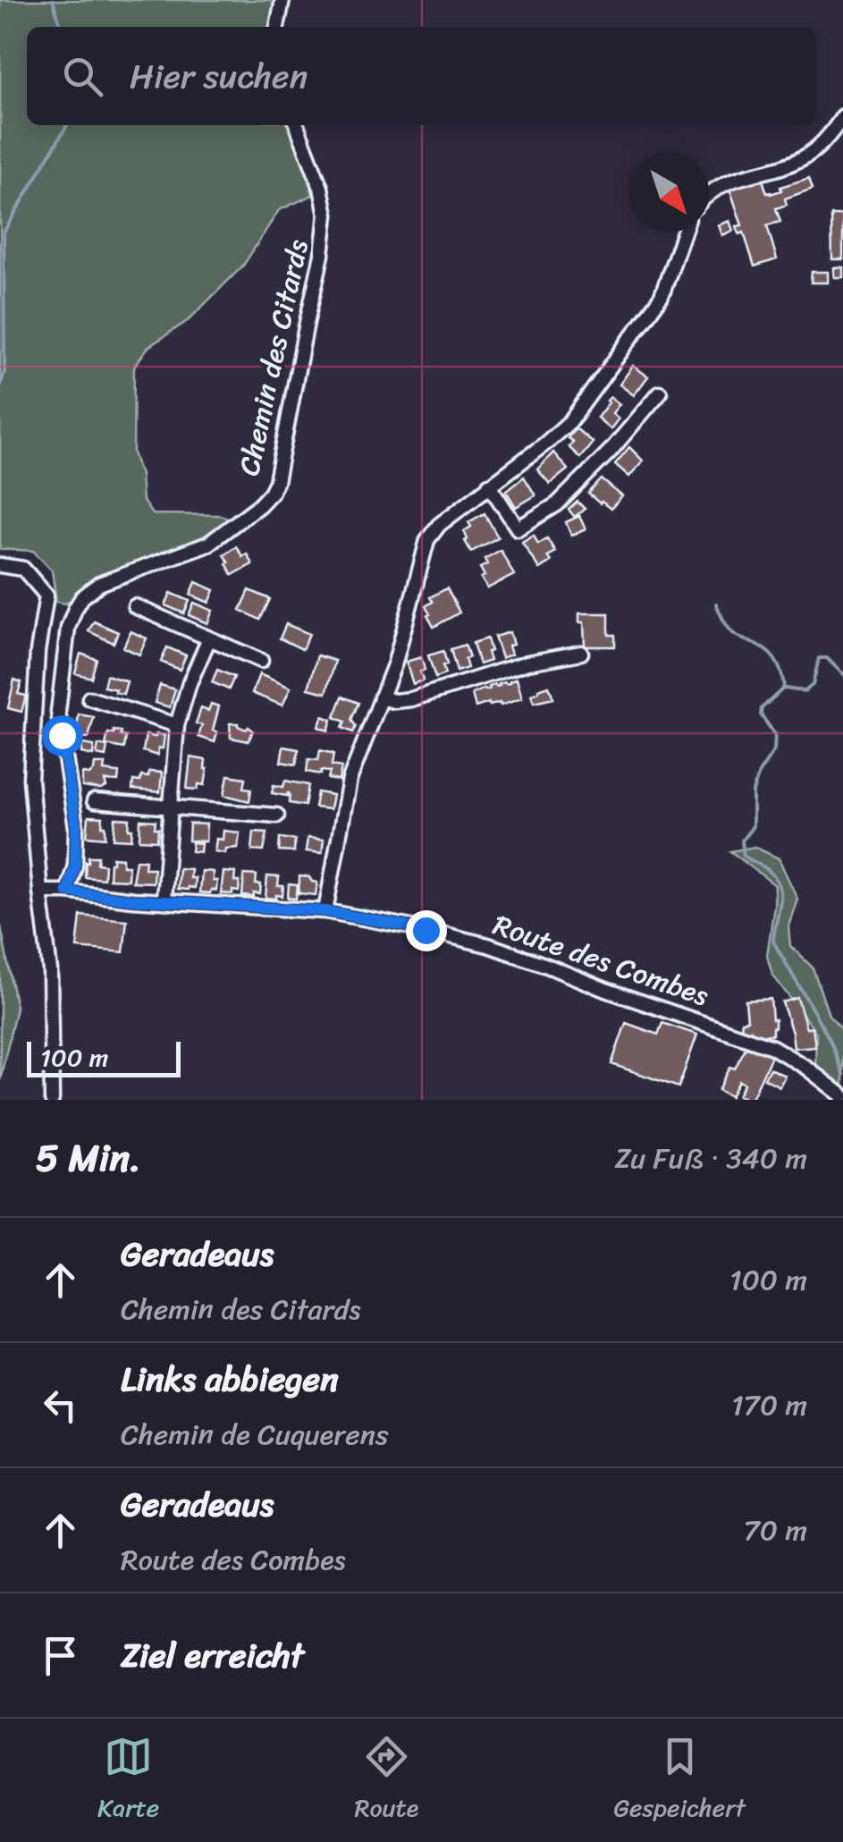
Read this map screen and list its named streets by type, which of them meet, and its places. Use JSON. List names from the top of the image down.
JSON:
{
  "streets": {
    "street": ["Chemin des Citards", "Route des Combes"]
  },
  "crossings": [
    ["Chemin des Citards", "Route des Combes"]
  ],
  "scale_bar": "100 m",
  "north": "bottom right",
  "page": {
    "search": "Hier suchen",
    "scale": "100 m",
    "heading": ["5 Min.", "Zu Fuß · 340 m"],
    "list": [
      ["Geradeaus", "Chemin des Citards", "100 m"],
      ["Links abbiegen", "Chemin de Cuquerens", "170 m"],
      ["Geradeaus", "Route des Combes", "70 m"],
      "Ziel erreicht"
    ],
    "nav": ["Karte", "Route", "Gespeichert"]
  }
}
